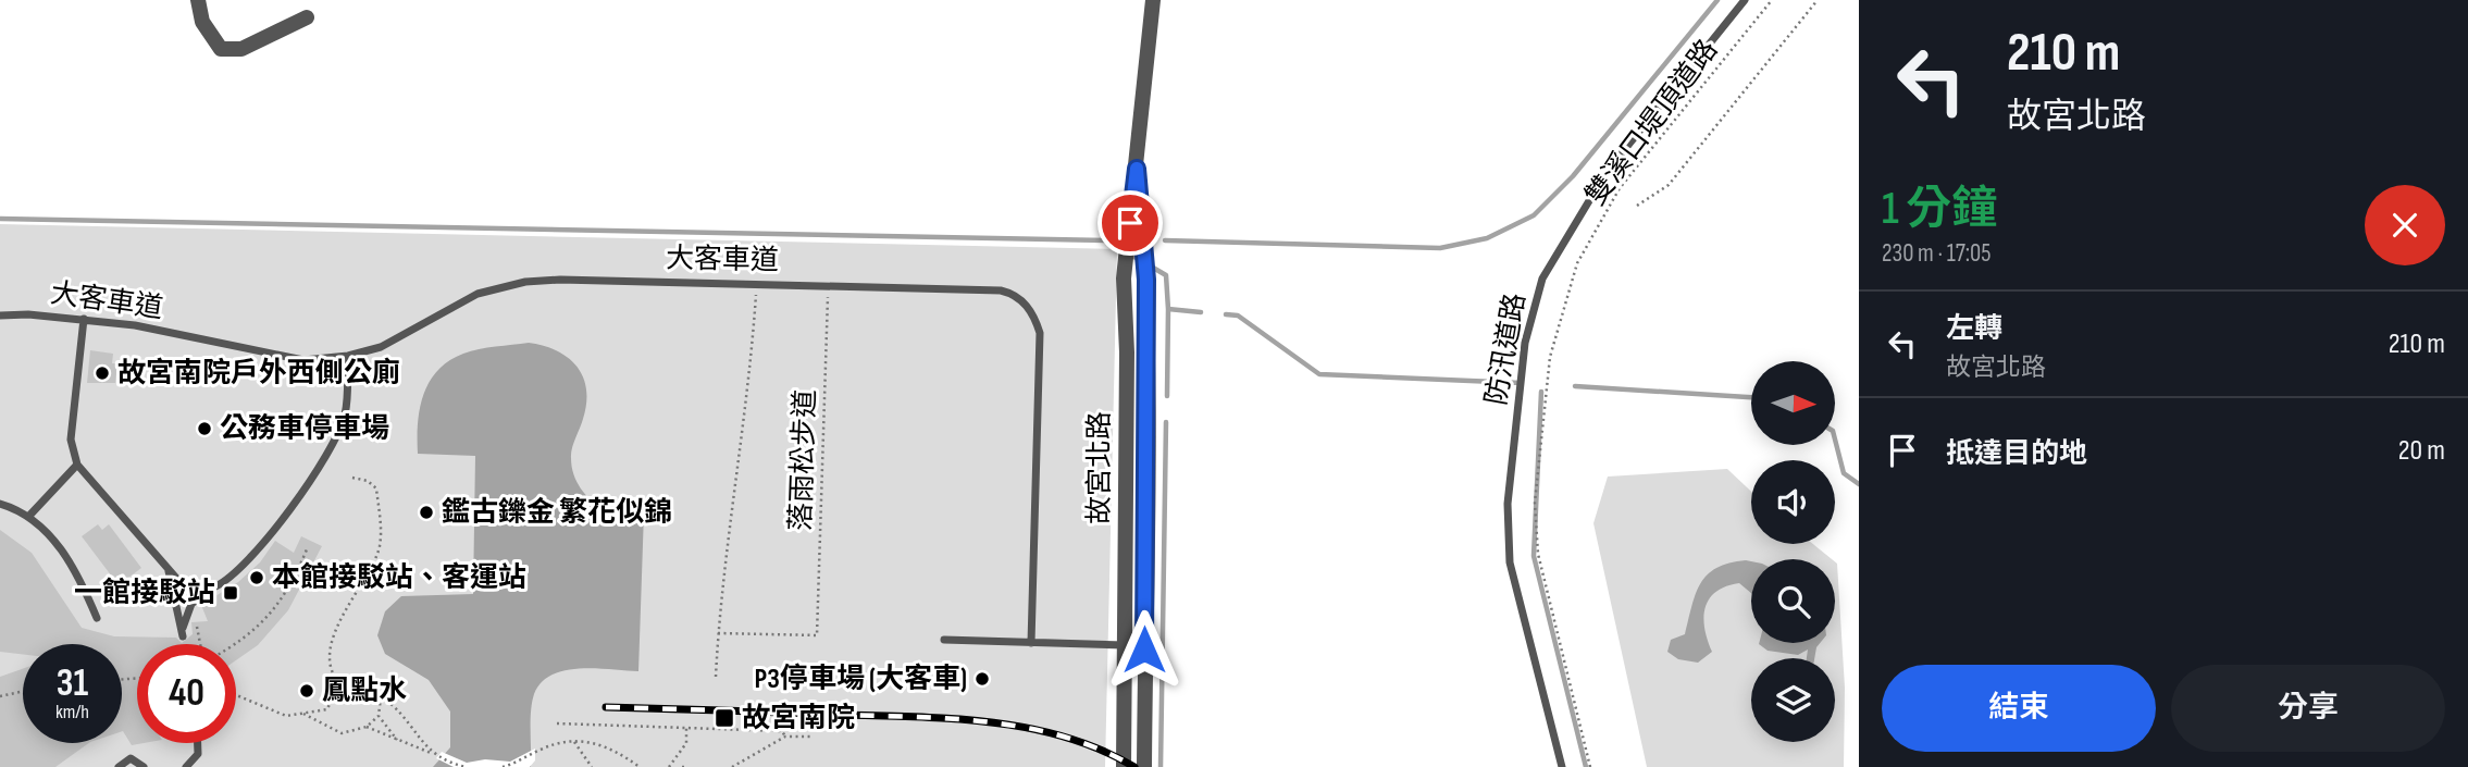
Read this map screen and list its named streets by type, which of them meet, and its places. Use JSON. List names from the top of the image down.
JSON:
{
  "streets": {
    "street": ["故宮北路"],
    "lane": ["大客車道", "防汛道路"],
    "path": ["雙溪口堤頂道路", "落雨松步道"]
  },
  "crossings": [
    ["大客車道", "落雨松步道"]
  ],
  "places": {
    "other": [
      "故宮南院戶外西側公廁",
      "公務車停車場",
      "鑑古鑠金 繁花似錦",
      "本館接駁站、客運站",
      "P3停車場 (大客車)",
      "鳳點水"
    ],
    "transit": ["一館接駁站", "故宮南院"]
  },
  "north": "right",
  "page": {
    "turn": ["210 m", "故宮北路"],
    "heading": ["1 分鐘", "230 m · 17:05"],
    "list": [
      {
        "name": "左轉",
        "note": "故宮北路",
        "value": "210 m"
      },
      {
        "name": "抵達目的地",
        "value": "20 m"
      }
    ],
    "speed": "31 km/h",
    "limit": "40",
    "buttons": ["結束", "分享"]
  }
}
